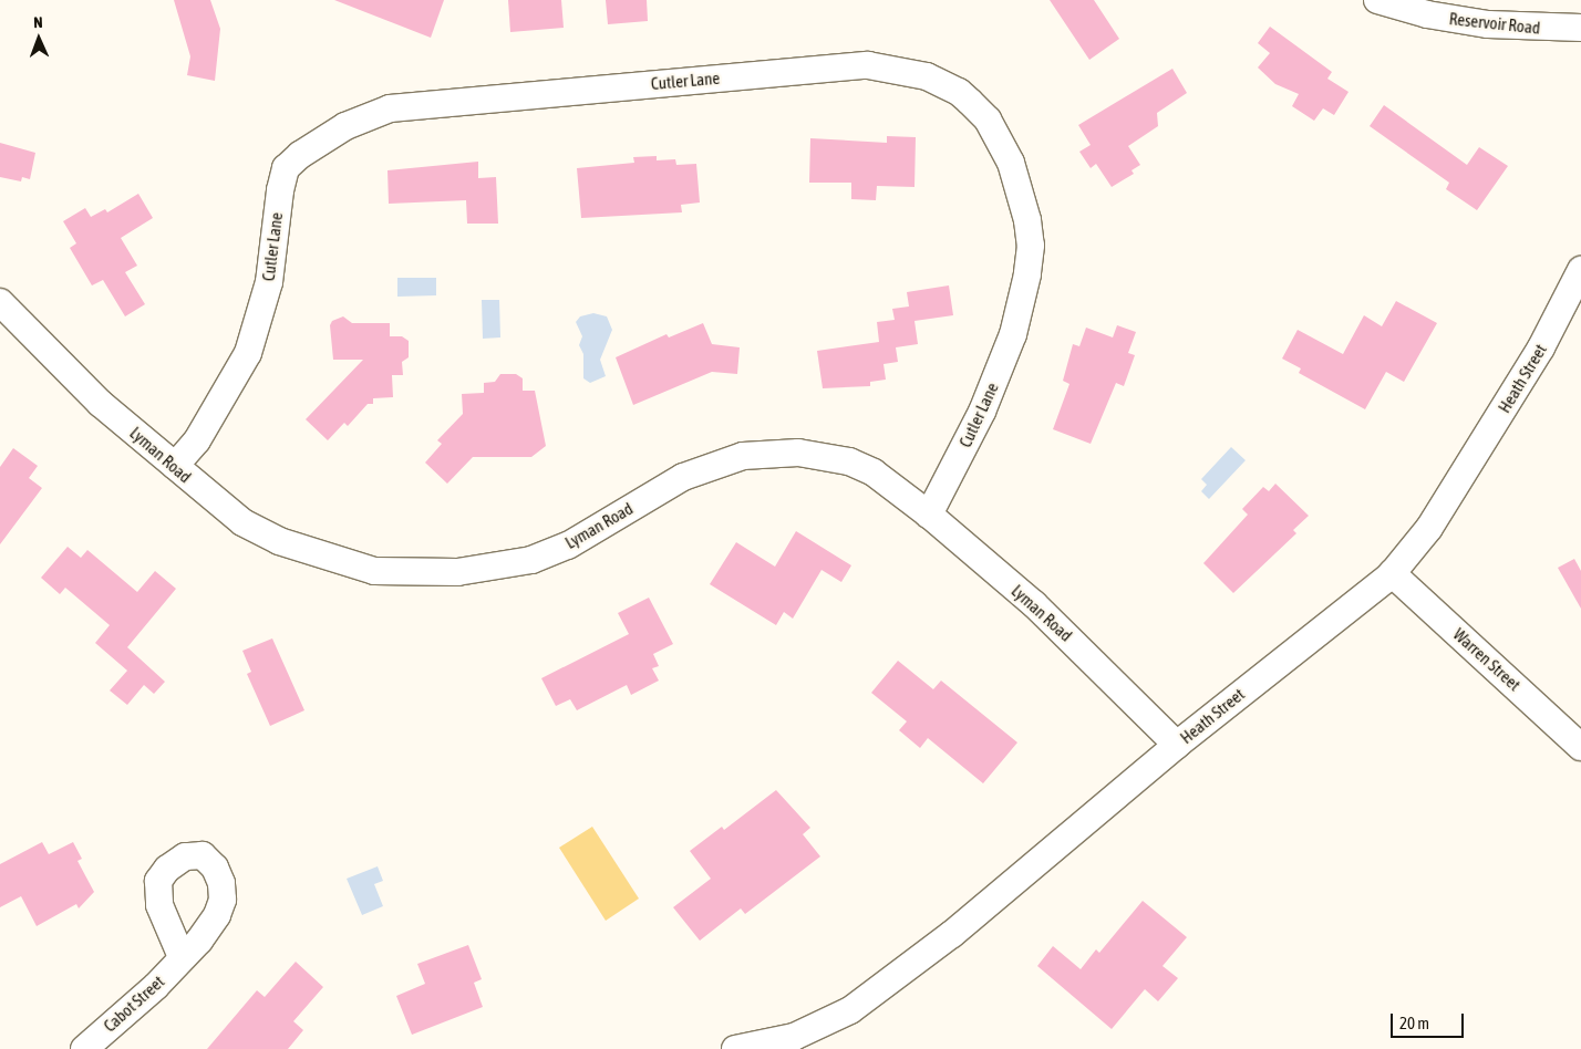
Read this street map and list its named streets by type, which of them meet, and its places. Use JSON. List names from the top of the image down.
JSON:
{
  "streets": {
    "street": [
      "Reservoir Road",
      "Cutler Lane",
      "Heath Street",
      "Lyman Road",
      "Warren Street",
      "Cabot Street"
    ]
  },
  "crossings": [
    ["Cutler Lane", "Lyman Road"],
    ["Heath Street", "Lyman Road"],
    ["Heath Street", "Warren Street"]
  ],
  "scale_bar": "20 m",
  "north": "top"
}
